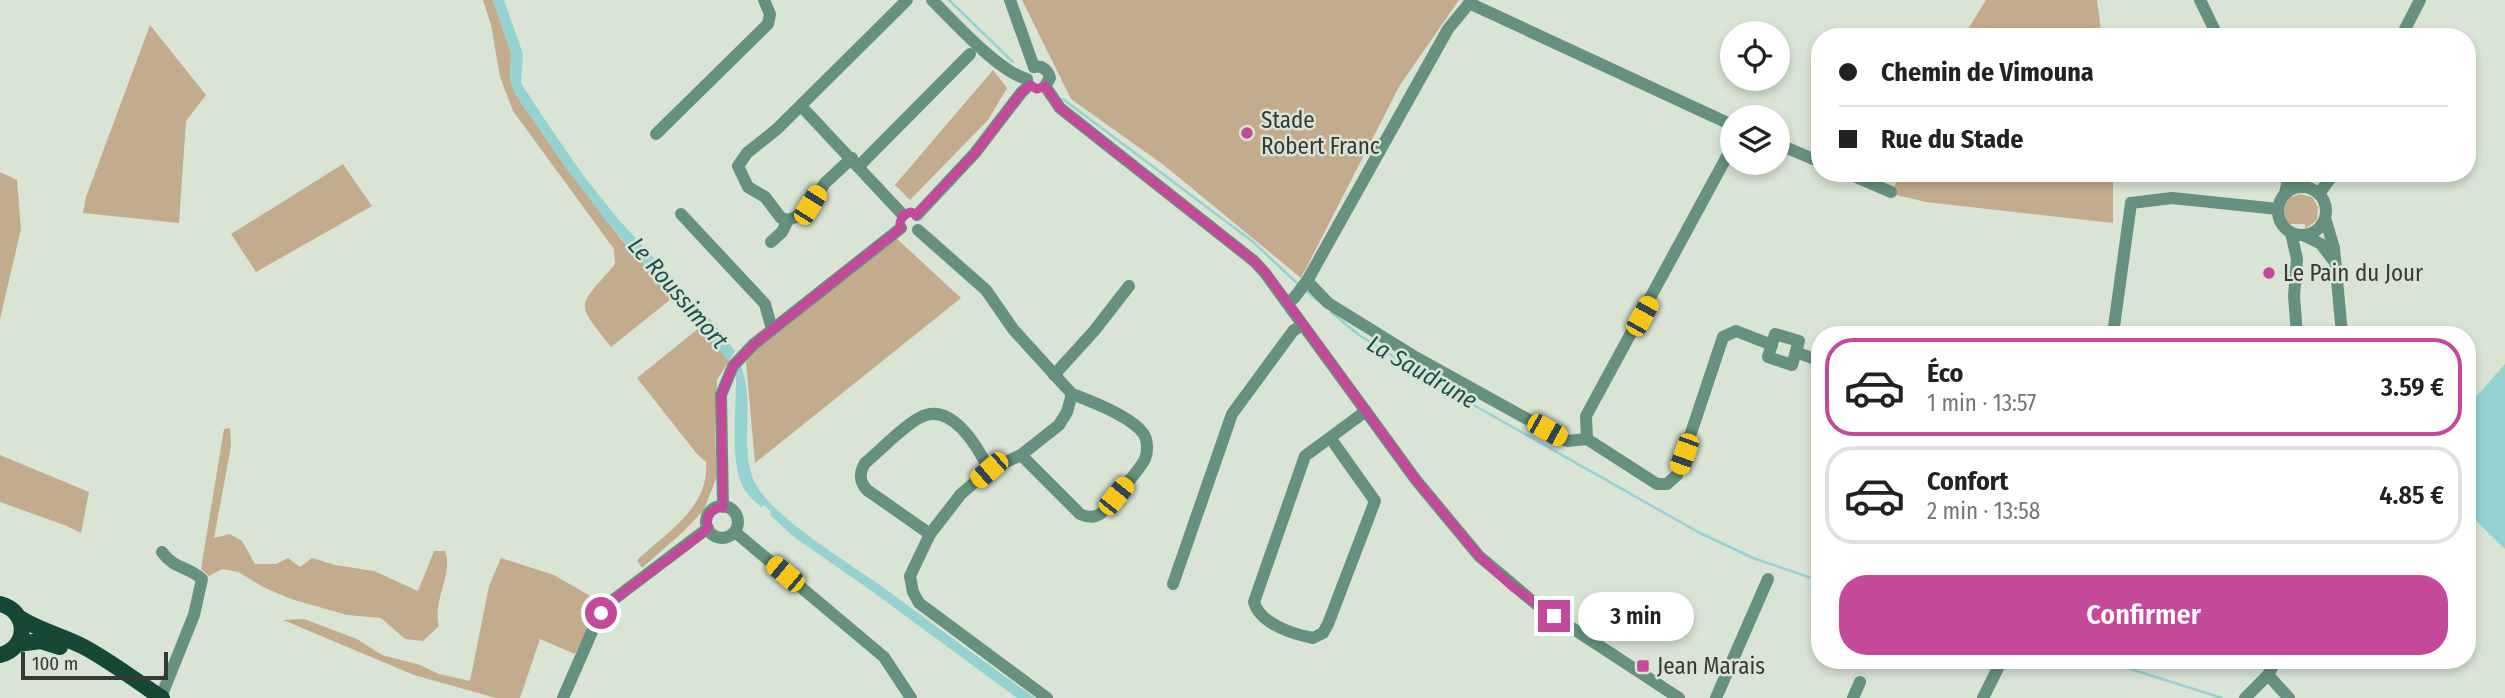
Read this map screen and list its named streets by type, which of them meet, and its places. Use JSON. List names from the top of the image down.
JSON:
{
  "water": ["Le Roussimort", "La Saudrune"],
  "places": {
    "other": ["Stade Robert Franc", "Le Pain du Jour"],
    "transit": ["Jean Marais"]
  },
  "scale_bar": "100 m",
  "page": {
    "banner": ["Chemin de Vimouna", "Rue du Stade"],
    "list": [
      {
        "name": "Éco",
        "note": "1 min · 13:57",
        "value": "3.59 €"
      },
      {
        "name": "Confort",
        "note": "2 min · 13:58",
        "value": "4.85 €"
      }
    ],
    "buttons": "Confirmer",
    "bubble": "3 min",
    "scale": "100 m"
  }
}
